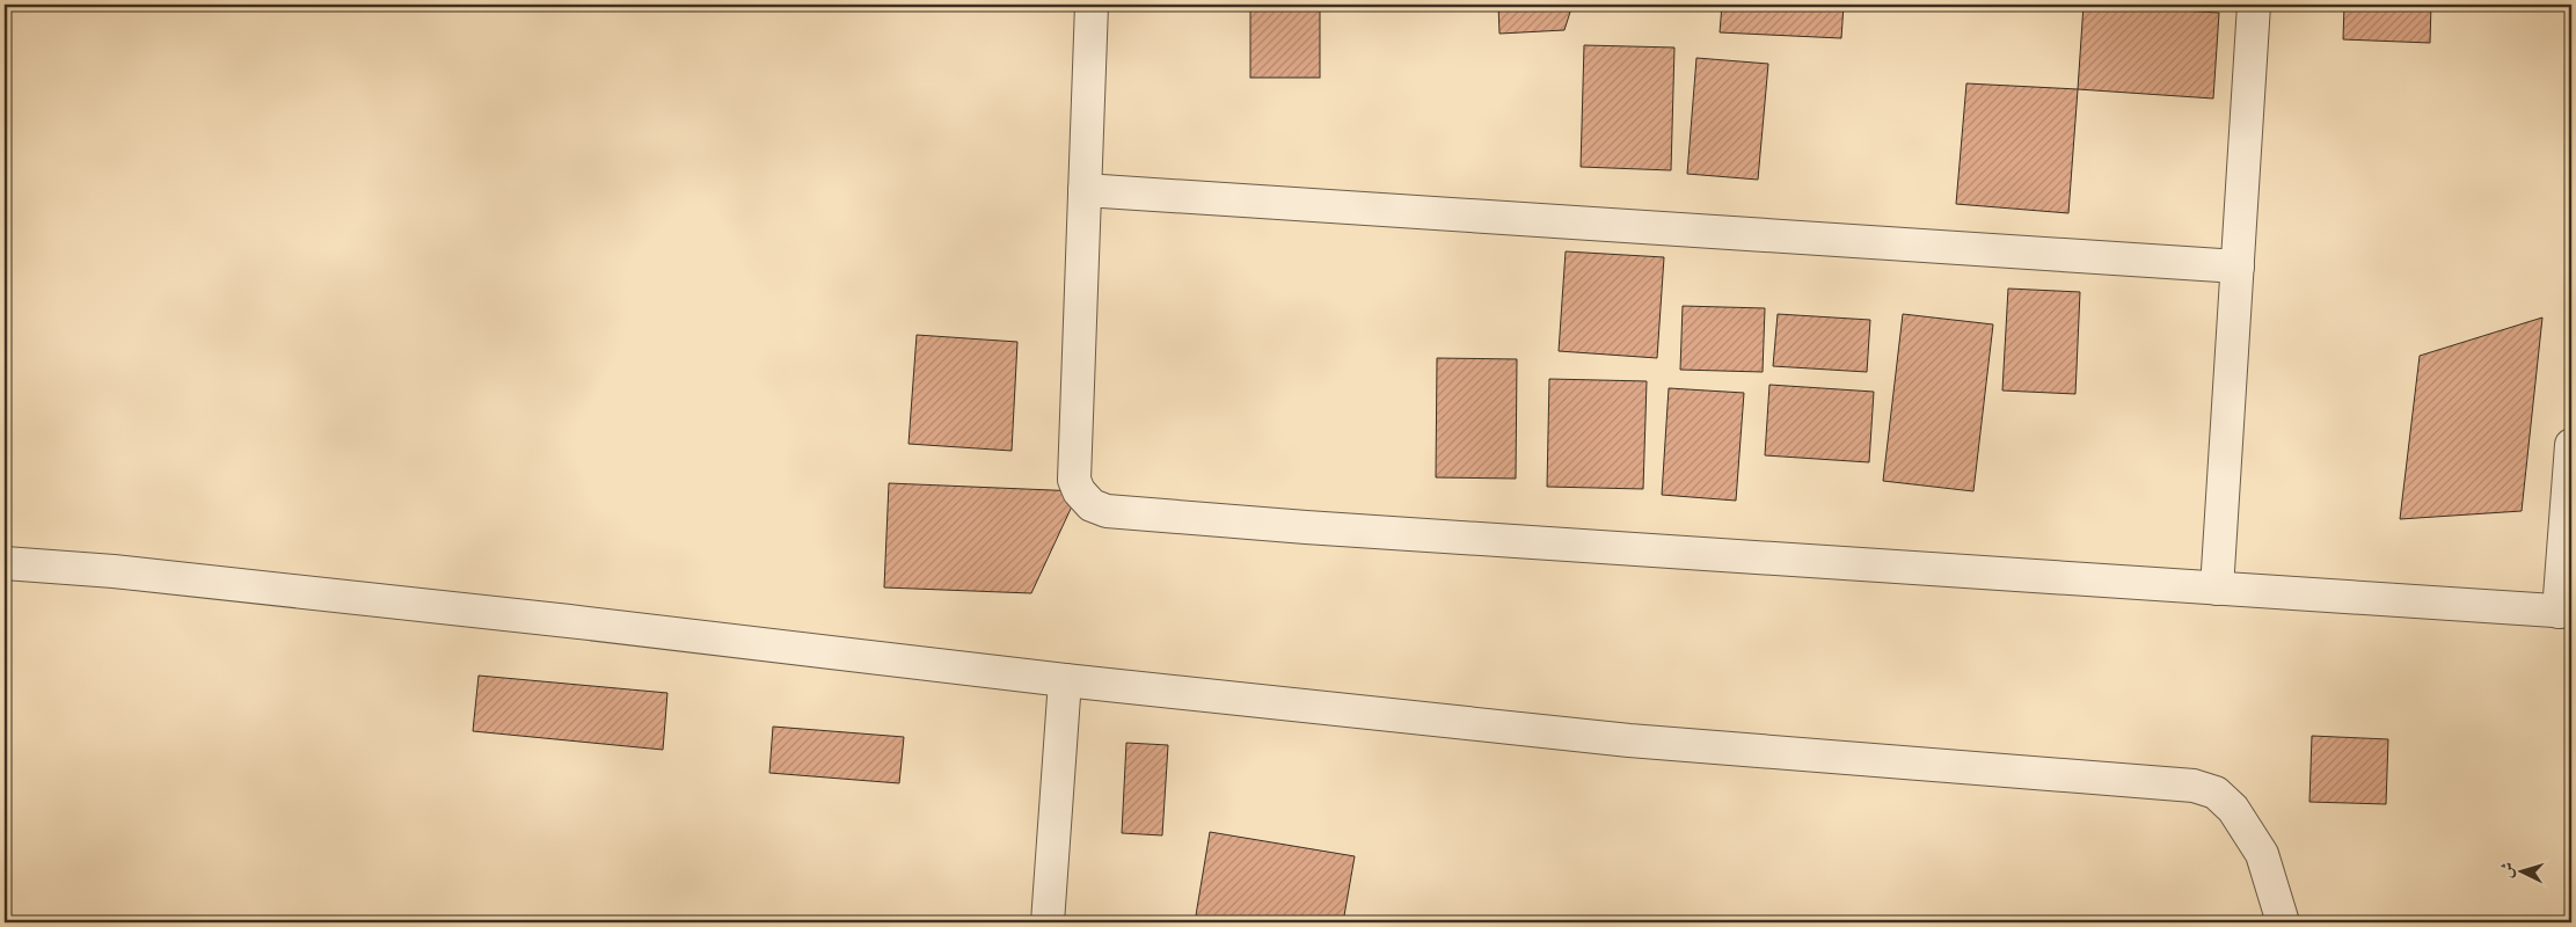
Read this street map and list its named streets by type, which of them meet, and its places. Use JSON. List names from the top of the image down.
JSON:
{
  "north": "left"
}
